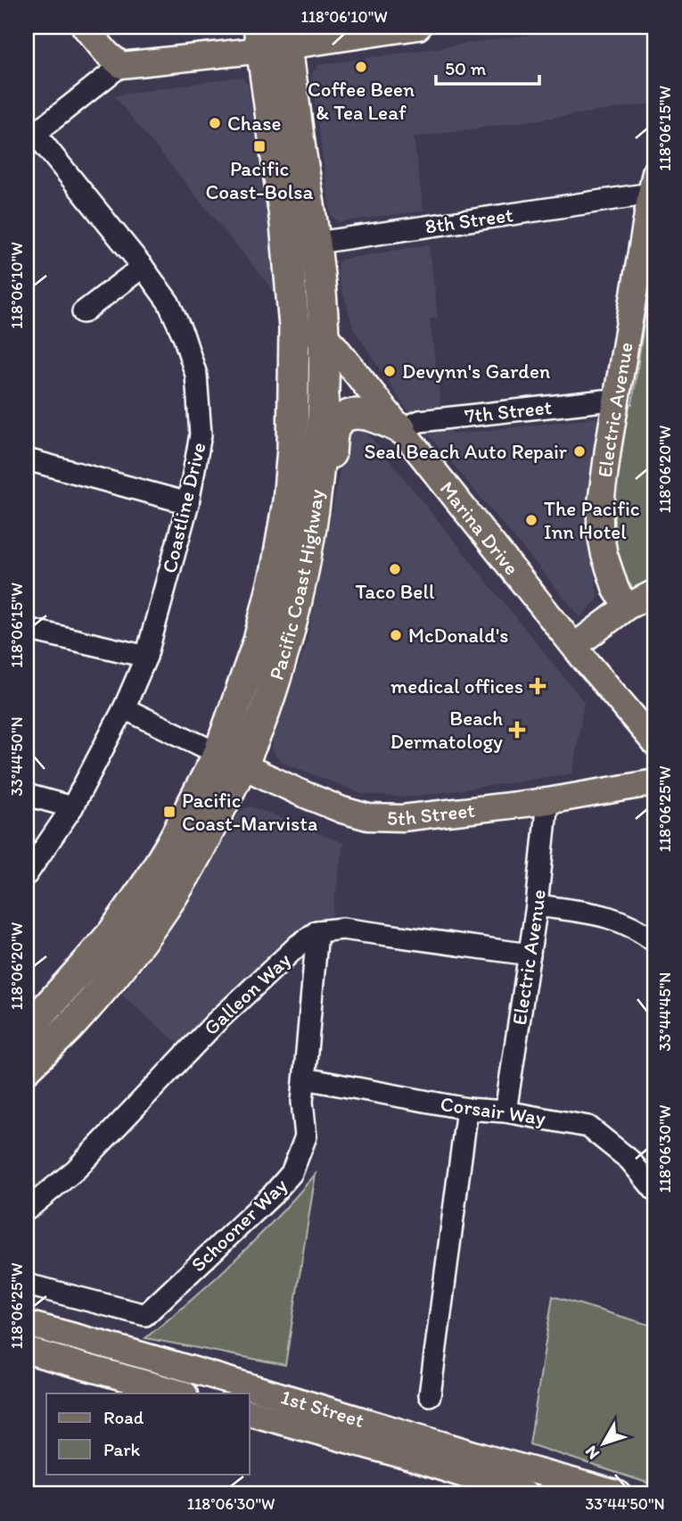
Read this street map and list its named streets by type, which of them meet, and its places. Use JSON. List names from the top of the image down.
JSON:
{
  "streets": {
    "highway": ["Pacific Coast Highway"],
    "main road": [
      "Electric Avenue",
      "Marina Drive",
      "5th Street",
      "1st Street"
    ],
    "street": [
      "8th Street",
      "7th Street",
      "Coastline Drive",
      "Galleon Way",
      "Corsair Way",
      "Schooner Way"
    ]
  },
  "crossings": [
    ["8th Street", "Electric Avenue"],
    ["8th Street", "Pacific Coast Highway"],
    ["Electric Avenue", "7th Street"],
    ["Electric Avenue", "5th Street"],
    ["Electric Avenue", "Corsair Way"],
    ["7th Street", "Marina Drive"],
    ["Marina Drive", "Pacific Coast Highway"],
    ["Pacific Coast Highway", "5th Street"],
    ["Galleon Way", "Schooner Way"],
    ["Corsair Way", "Schooner Way"]
  ],
  "places": {
    "other": [
      "Coffee Been & Tea Leaf",
      "Chase",
      "Devynn's Garden",
      "Seal Beach Auto Repair",
      "The Pacific Inn Hotel",
      "Taco Bell",
      "McDonald's"
    ],
    "transit": ["Pacific Coast-Bolsa", "Pacific Coast-Marvista"],
    "health": ["medical offices", "Beach Dermatology"]
  },
  "legend": ["Road", "Park"],
  "scale_bar": "50 m",
  "north": "bottom left",
  "coordinates": [
    "118°06'10\"W",
    "118°06'15\"W",
    "118°06'20\"W",
    "33°44'50\"N",
    "118°06'25\"W",
    "33°44'45\"N",
    "118°06'30\"W"
  ]
}
